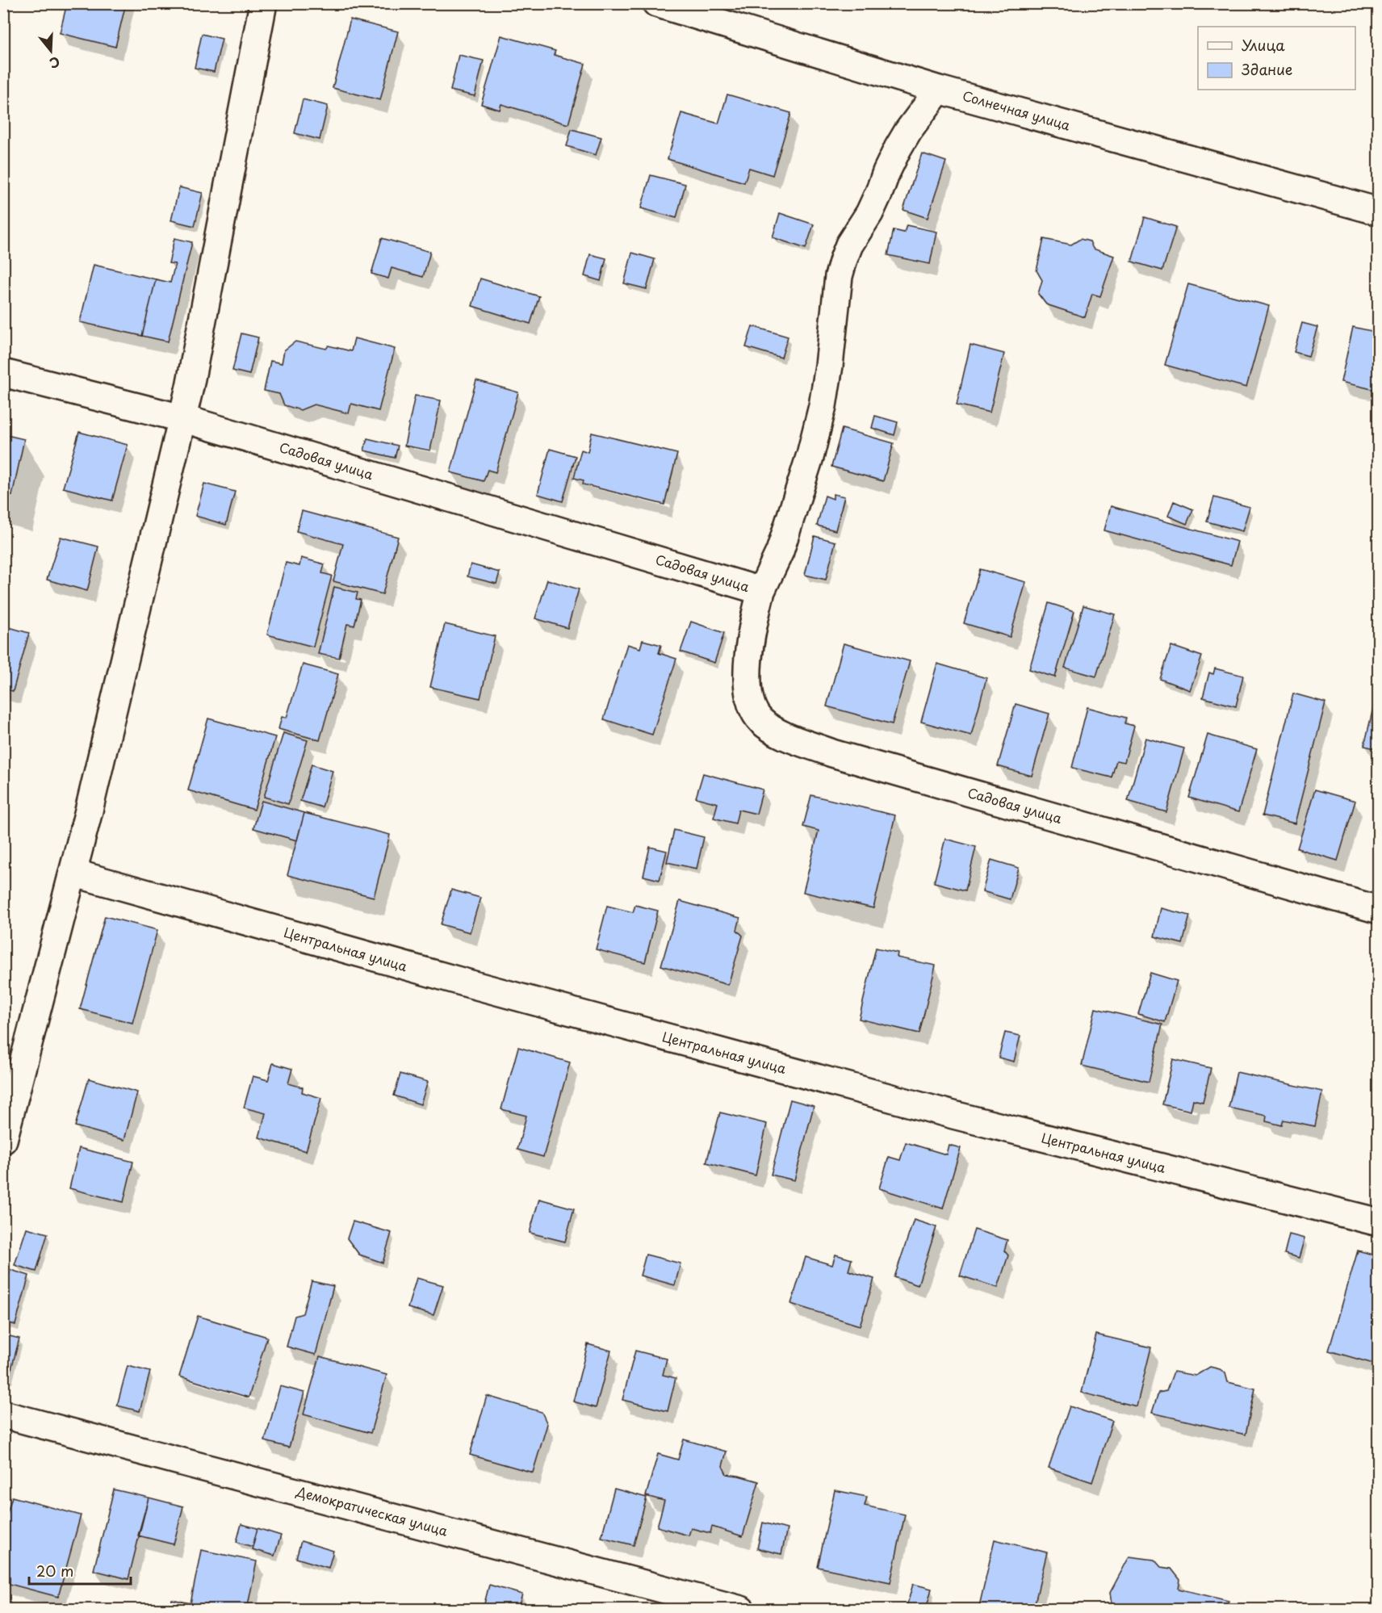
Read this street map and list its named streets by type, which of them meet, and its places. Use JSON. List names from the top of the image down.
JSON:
{
  "streets": {
    "street": [
      "Солнечная улица",
      "Садовая улица",
      "Центральная улица",
      "Демократическая улица"
    ]
  },
  "legend": ["Улица", "Здание"],
  "scale_bar": "20 m",
  "north": "bottom"
}
